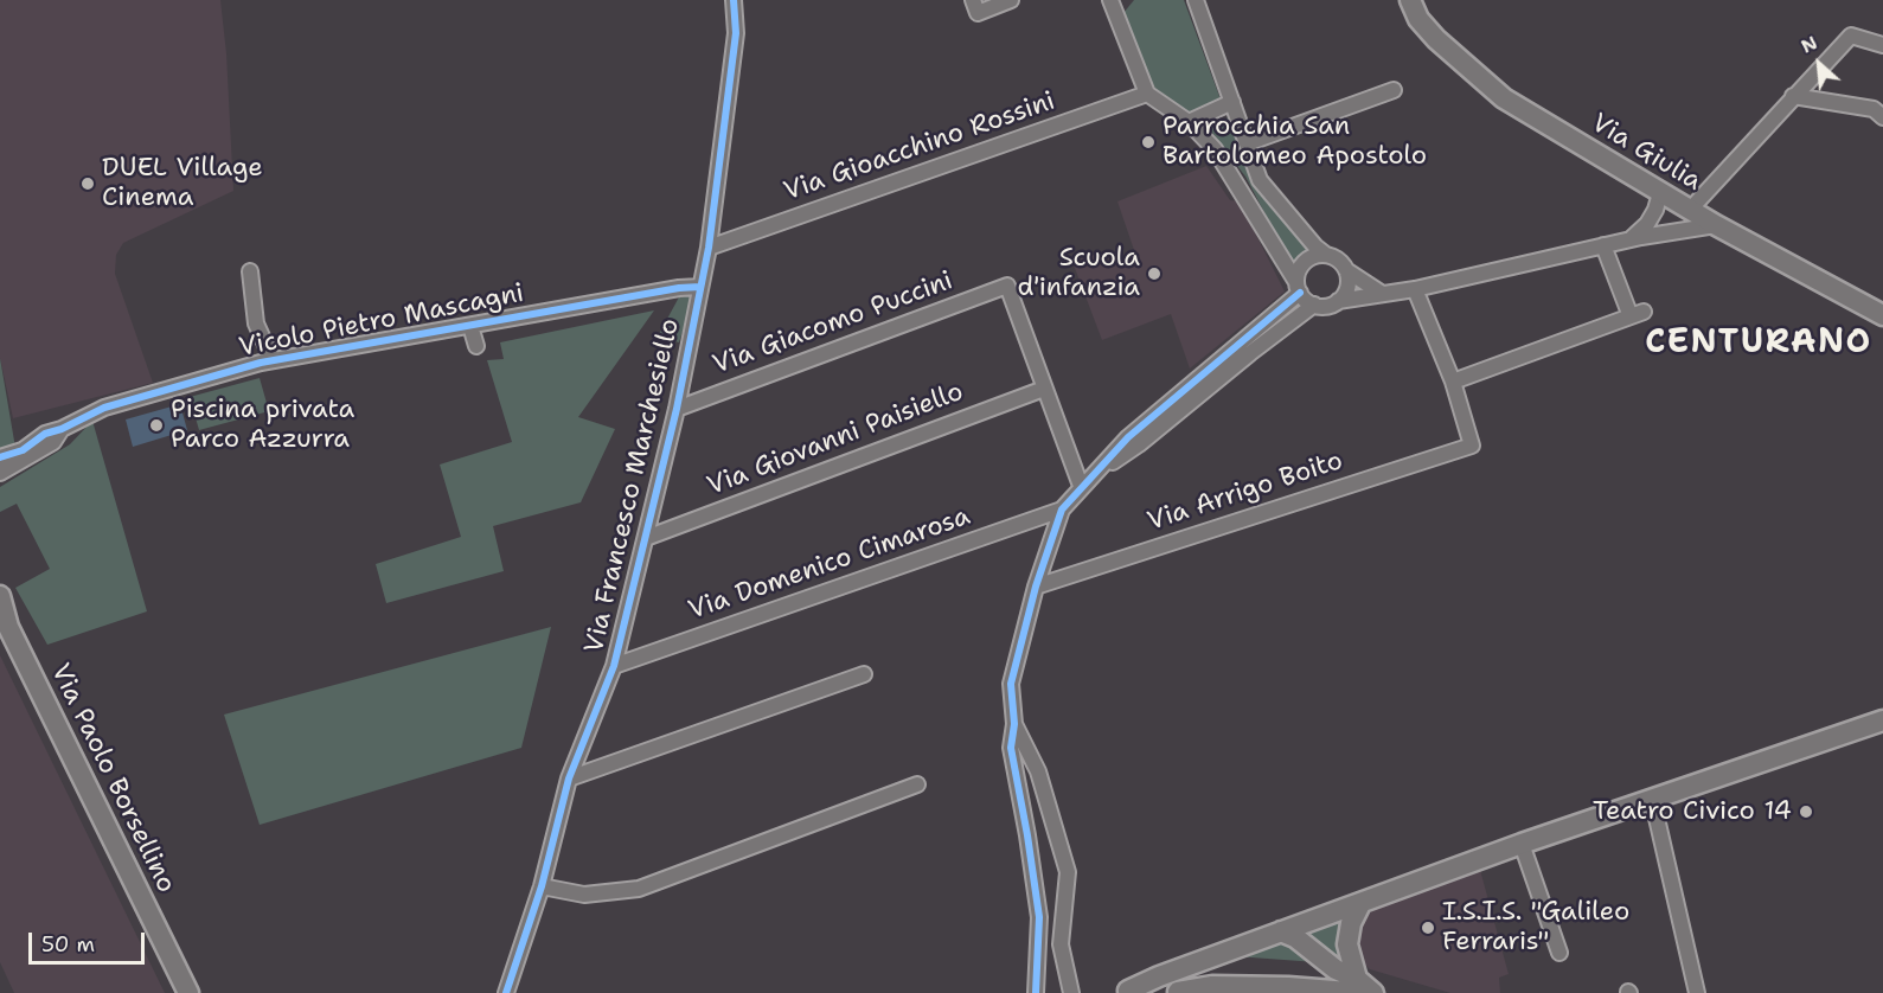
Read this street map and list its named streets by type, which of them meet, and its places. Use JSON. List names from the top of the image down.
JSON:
{
  "streets": {
    "main road": ["Via Giulia", "Via Paolo Borsellino"],
    "street": [
      "Via Gioacchino Rossini",
      "Vicolo Pietro Mascagni",
      "Via Giacomo Puccini",
      "Via Giovanni Paisiello",
      "Via Francesco Marchesiello",
      "Via Arrigo Boito",
      "Via Domenico Cimarosa"
    ]
  },
  "crossings": [
    ["Via Gioacchino Rossini", "Via Francesco Marchesiello"],
    ["Vicolo Pietro Mascagni", "Via Francesco Marchesiello"],
    ["Via Giacomo Puccini", "Via Giovanni Paisiello"],
    ["Via Giacomo Puccini", "Via Francesco Marchesiello"],
    ["Via Giovanni Paisiello", "Via Francesco Marchesiello"],
    ["Via Francesco Marchesiello", "Via Domenico Cimarosa"]
  ],
  "districts": ["CENTURANO"],
  "places": [
    "Parrocchia San Bartolomeo Apostolo",
    "DUEL Village Cinema",
    "Scuola d'infanzia",
    "Piscina privata Parco Azzurra",
    "Teatro Civico 14",
    "I.S.I.S. \"Galileo Ferraris\""
  ],
  "scale_bar": "50 m",
  "north": "top left"
}
